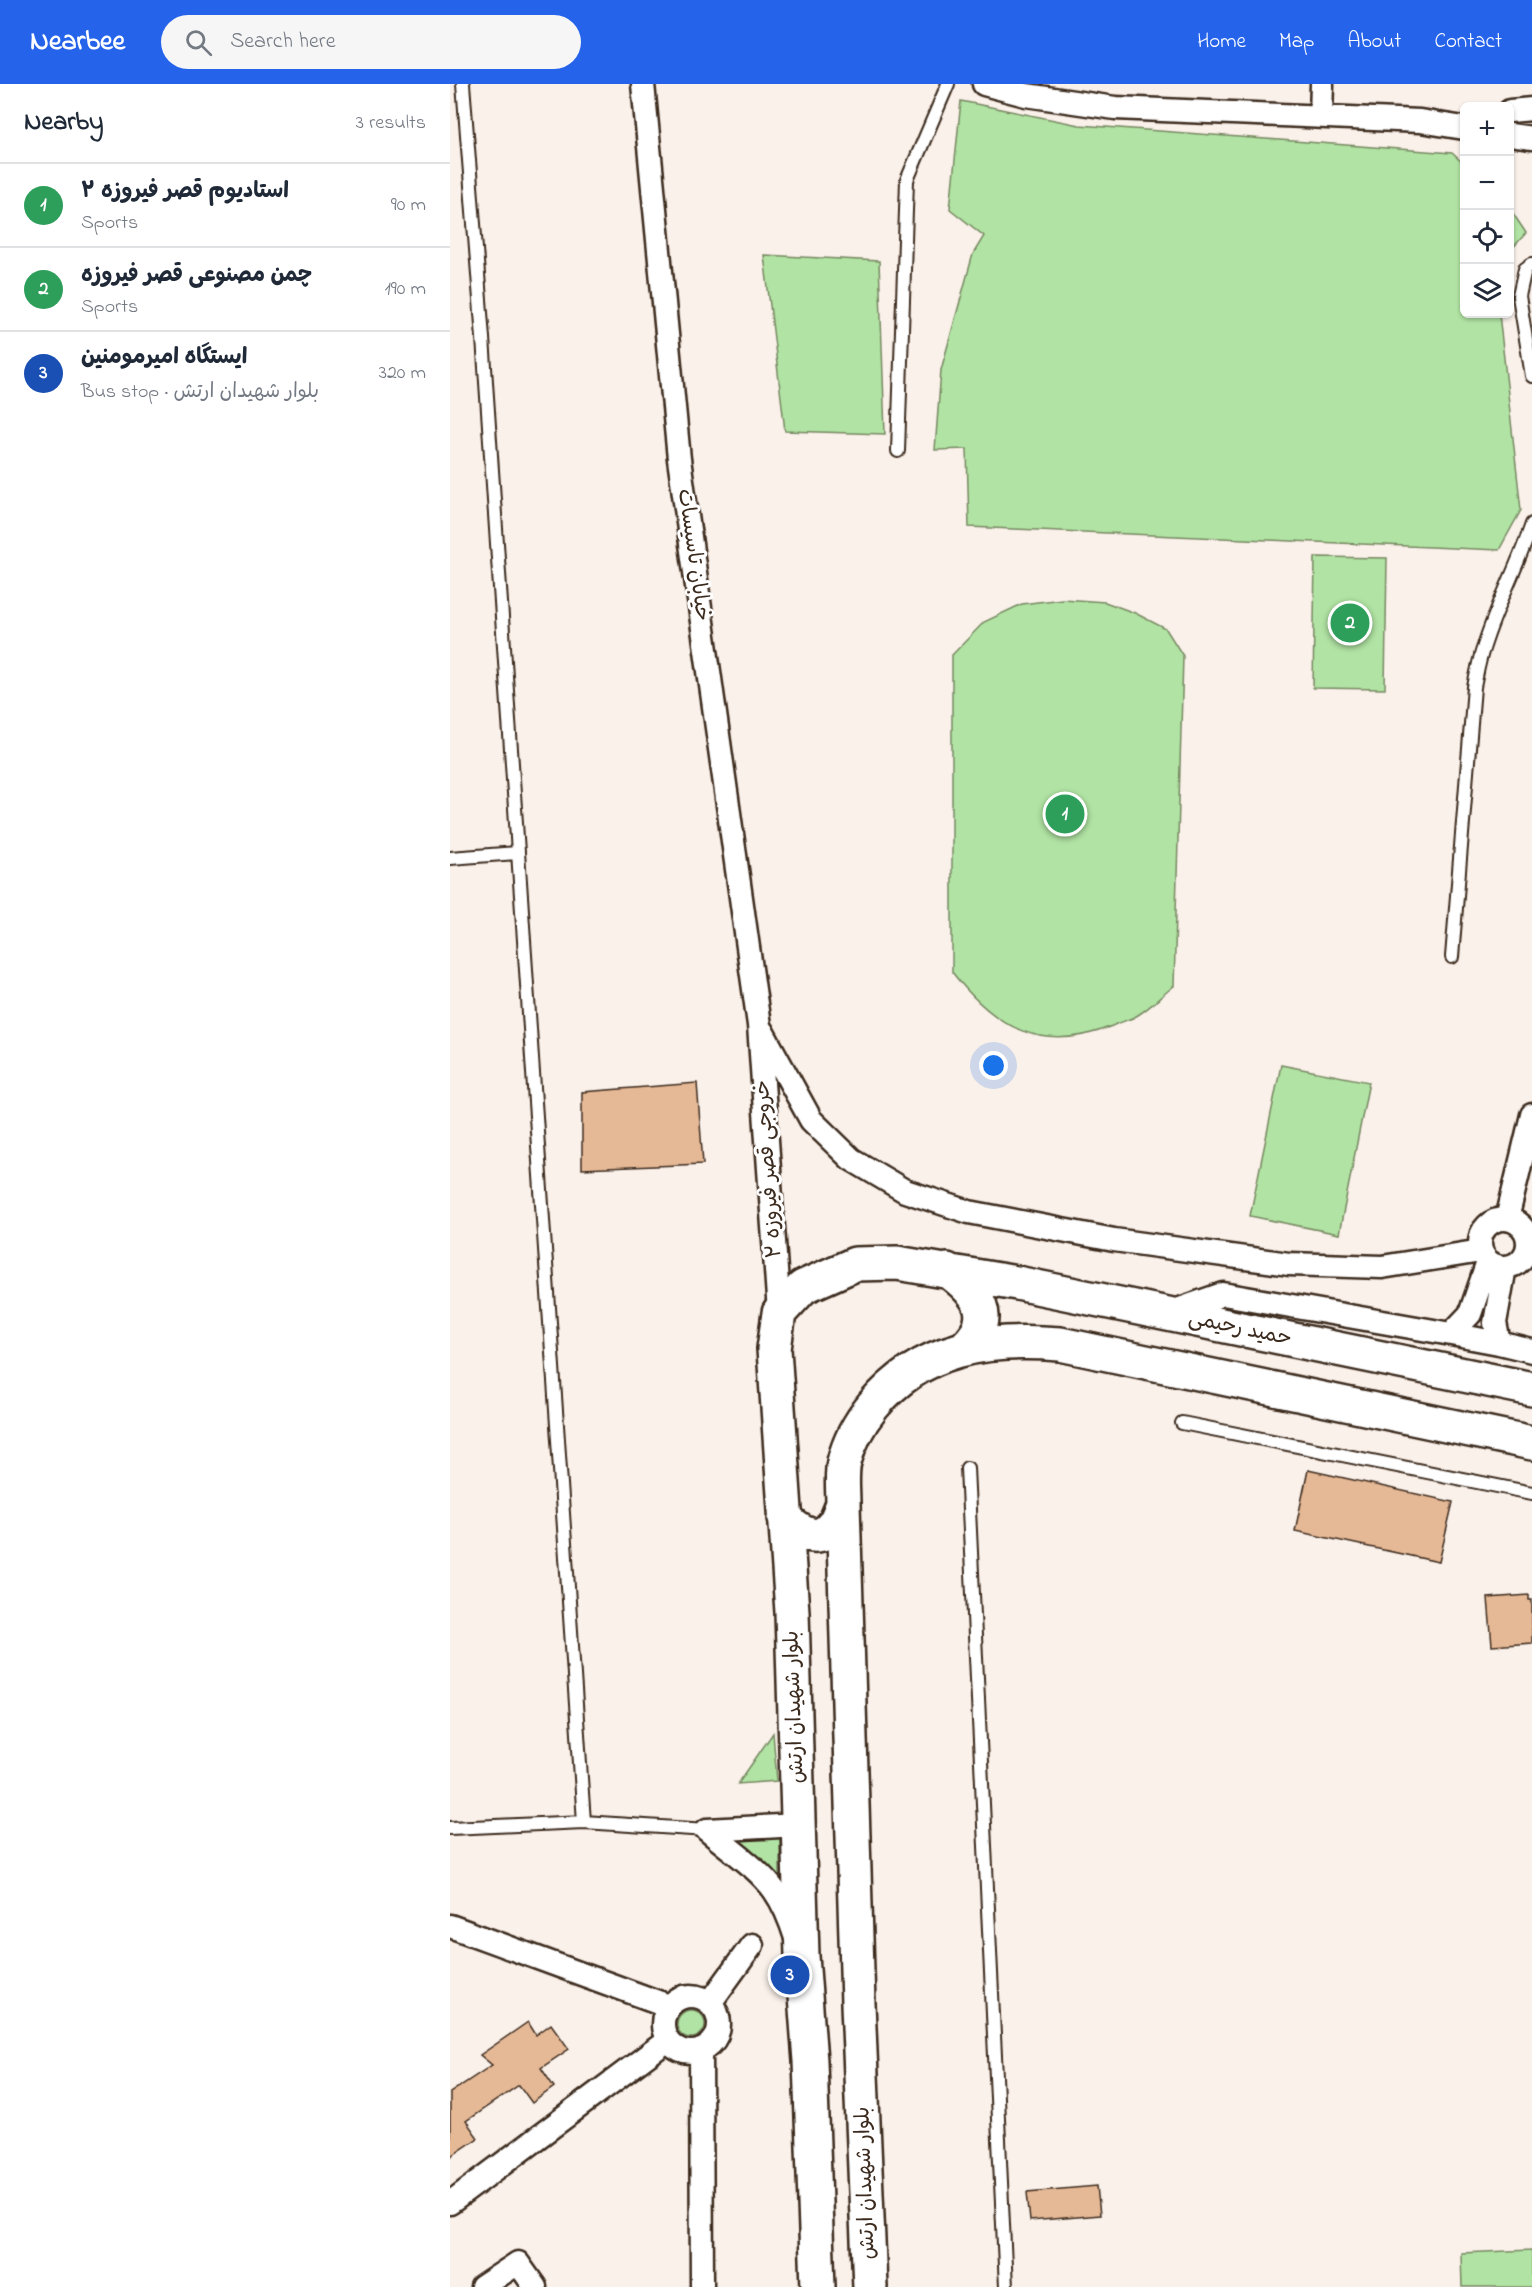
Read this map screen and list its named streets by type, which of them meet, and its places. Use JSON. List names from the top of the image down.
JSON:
{
  "streets": {
    "main road": ["حمید رحیمی", "بلوار شهیدان ارتش"],
    "street": ["خیابان تاسیسات", "خروجی قصر فیروزه ۲"]
  },
  "crossings": [
    ["خیابان تاسیسات", "خروجی قصر فیروزه ۲"],
    ["خروجی قصر فیروزه ۲", "بلوار شهیدان ارتش"]
  ],
  "page": {
    "header": "Nearbee",
    "search": "Search here",
    "nav": [
      "Home",
      "Map",
      "About",
      "Contact"
    ],
    "heading": ["Nearby", "3 results"],
    "map_buttons": ["+", "−"],
    "list": [
      {
        "mark": "1",
        "name": "استادیوم قصر فیروزه ۲",
        "note": "Sports",
        "value": "90 m"
      },
      {
        "mark": "2",
        "name": "چمن مصنوعی قصر فیروزه",
        "note": "Sports",
        "value": "190 m"
      },
      {
        "mark": "3",
        "name": "ایستگاه امیرمومنین",
        "note": "Bus stop · بلوار شهیدان ارتش",
        "value": "320 m"
      }
    ],
    "pins": ["2", "1", "3"]
  }
}
